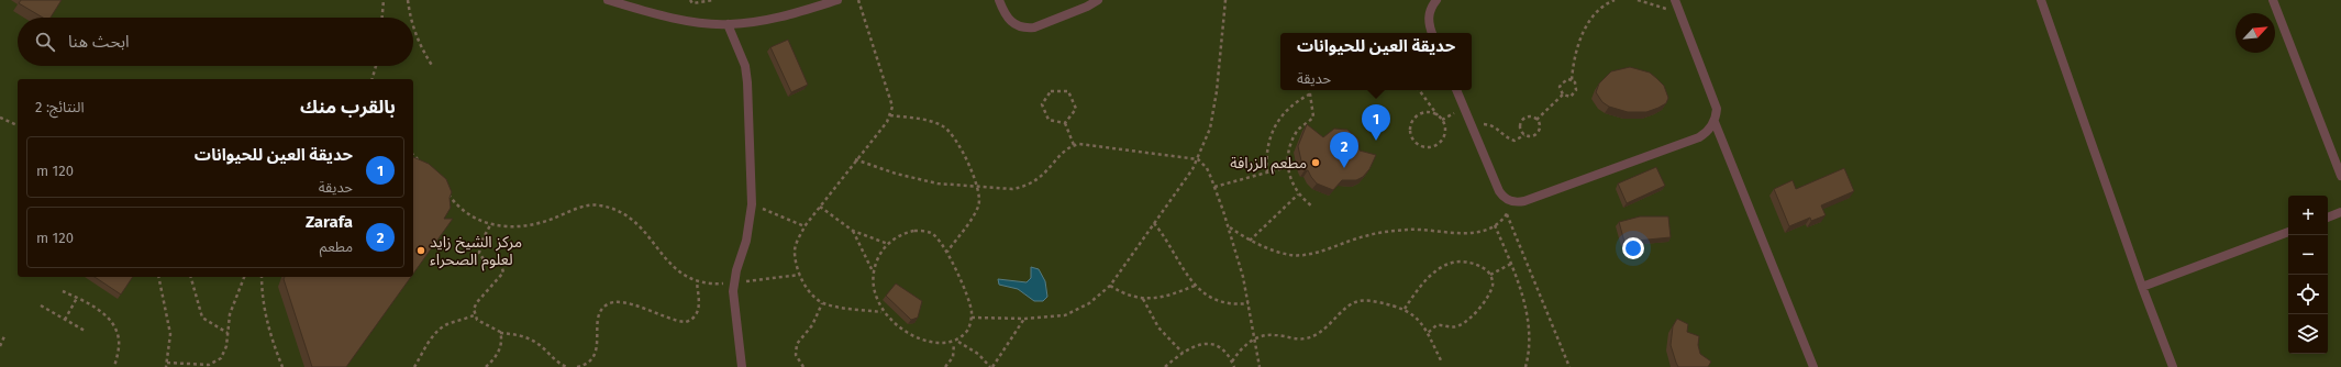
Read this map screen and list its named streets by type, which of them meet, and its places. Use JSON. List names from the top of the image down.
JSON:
{
  "places": ["مطعم الزرافة", "مركز الشيخ زايد لعلوم الصحراء"],
  "north": "top right",
  "page": {
    "search": "ابحث هنا",
    "popup": ["حديقة العين للحيوانات", "حديقة"],
    "heading": ["بالقرب منك", "النتائج: 2"],
    "pins": ["1", "2"],
    "list": [
      {
        "mark": "1",
        "name": "حديقة العين للحيوانات",
        "note": "حديقة",
        "value": "120 m"
      },
      {
        "mark": "2",
        "name": "Zarafa",
        "note": "مطعم",
        "value": "120 m"
      }
    ],
    "map_buttons": ["+", "−"]
  }
}
